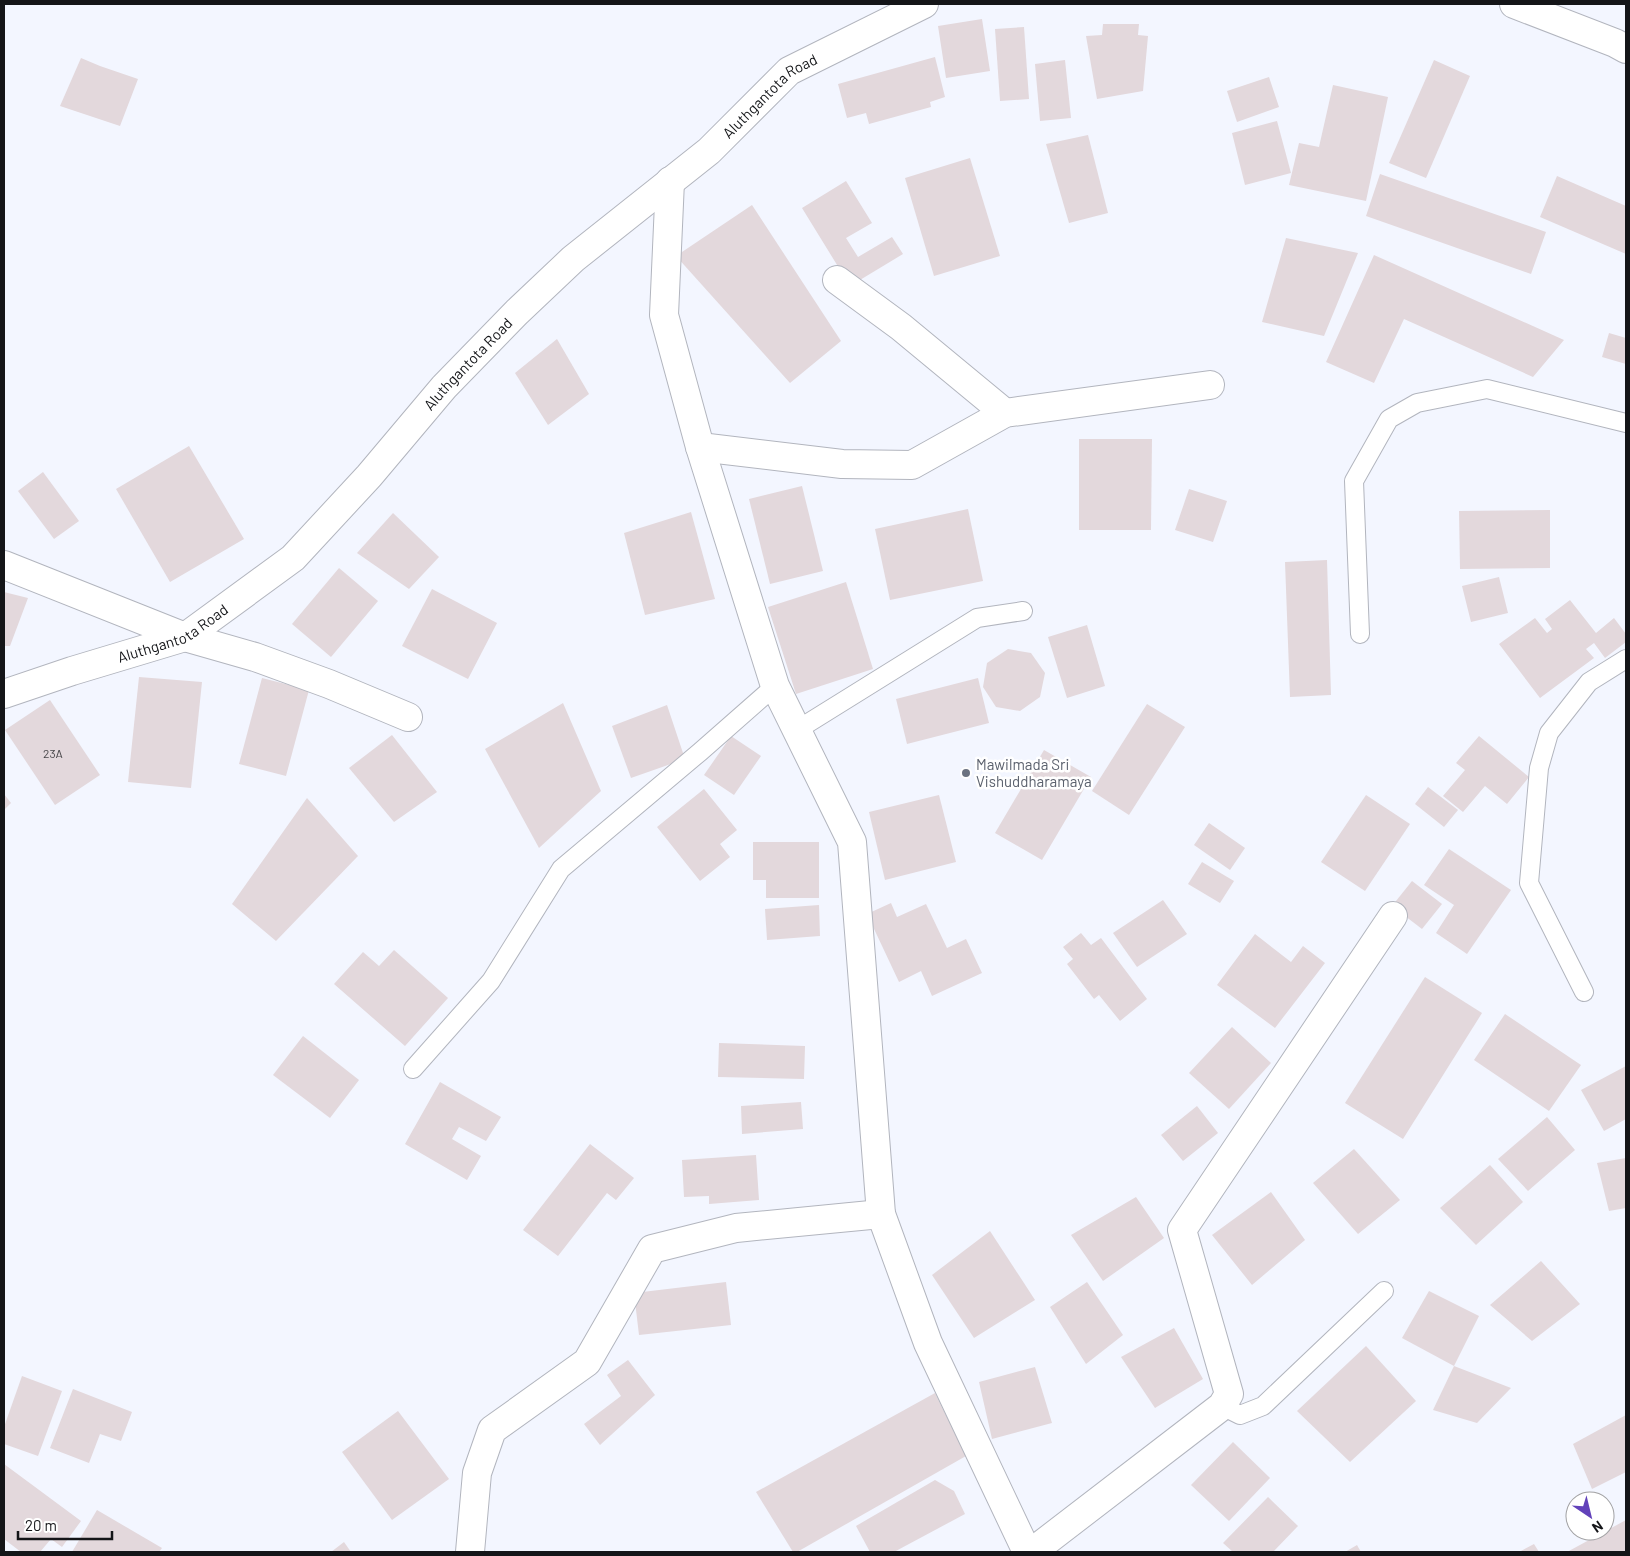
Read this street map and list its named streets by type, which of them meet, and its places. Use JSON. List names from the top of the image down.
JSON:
{
  "streets": {
    "street": ["Aluthgantota Road"]
  },
  "places": ["Mawilmada Sri Vishuddharamaya"],
  "house_numbers": ["23A"],
  "scale_bar": "20 m",
  "north": "bottom right"
}
